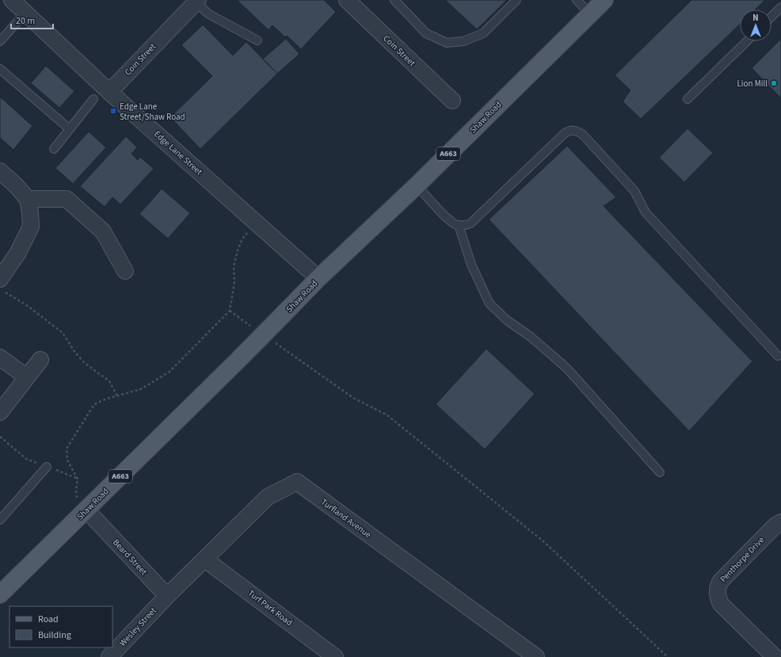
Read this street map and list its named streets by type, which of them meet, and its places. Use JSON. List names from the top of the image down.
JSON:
{
  "streets": {
    "main road": ["Shaw Road", "A663"],
    "street": [
      "Coin Street",
      "Edge Lane Street",
      "Turfland Avenue",
      "Beard Street",
      "Penthorpe Drive",
      "Turf Park Road",
      "Wesley Street"
    ]
  },
  "crossings": [
    ["Coin Street", "Edge Lane Street"],
    ["Shaw Road", "Edge Lane Street"],
    ["Shaw Road", "Beard Street"],
    ["Turfland Avenue", "Beard Street"],
    ["Turfland Avenue", "Turf Park Road"],
    ["Turfland Avenue", "Wesley Street"],
    ["Beard Street", "Wesley Street"]
  ],
  "places": {
    "other": ["Lion Mill"],
    "transit": ["Edge Lane Street/Shaw Road"]
  },
  "legend": ["Road", "Building"],
  "scale_bar": "20 m",
  "north": "top"
}
